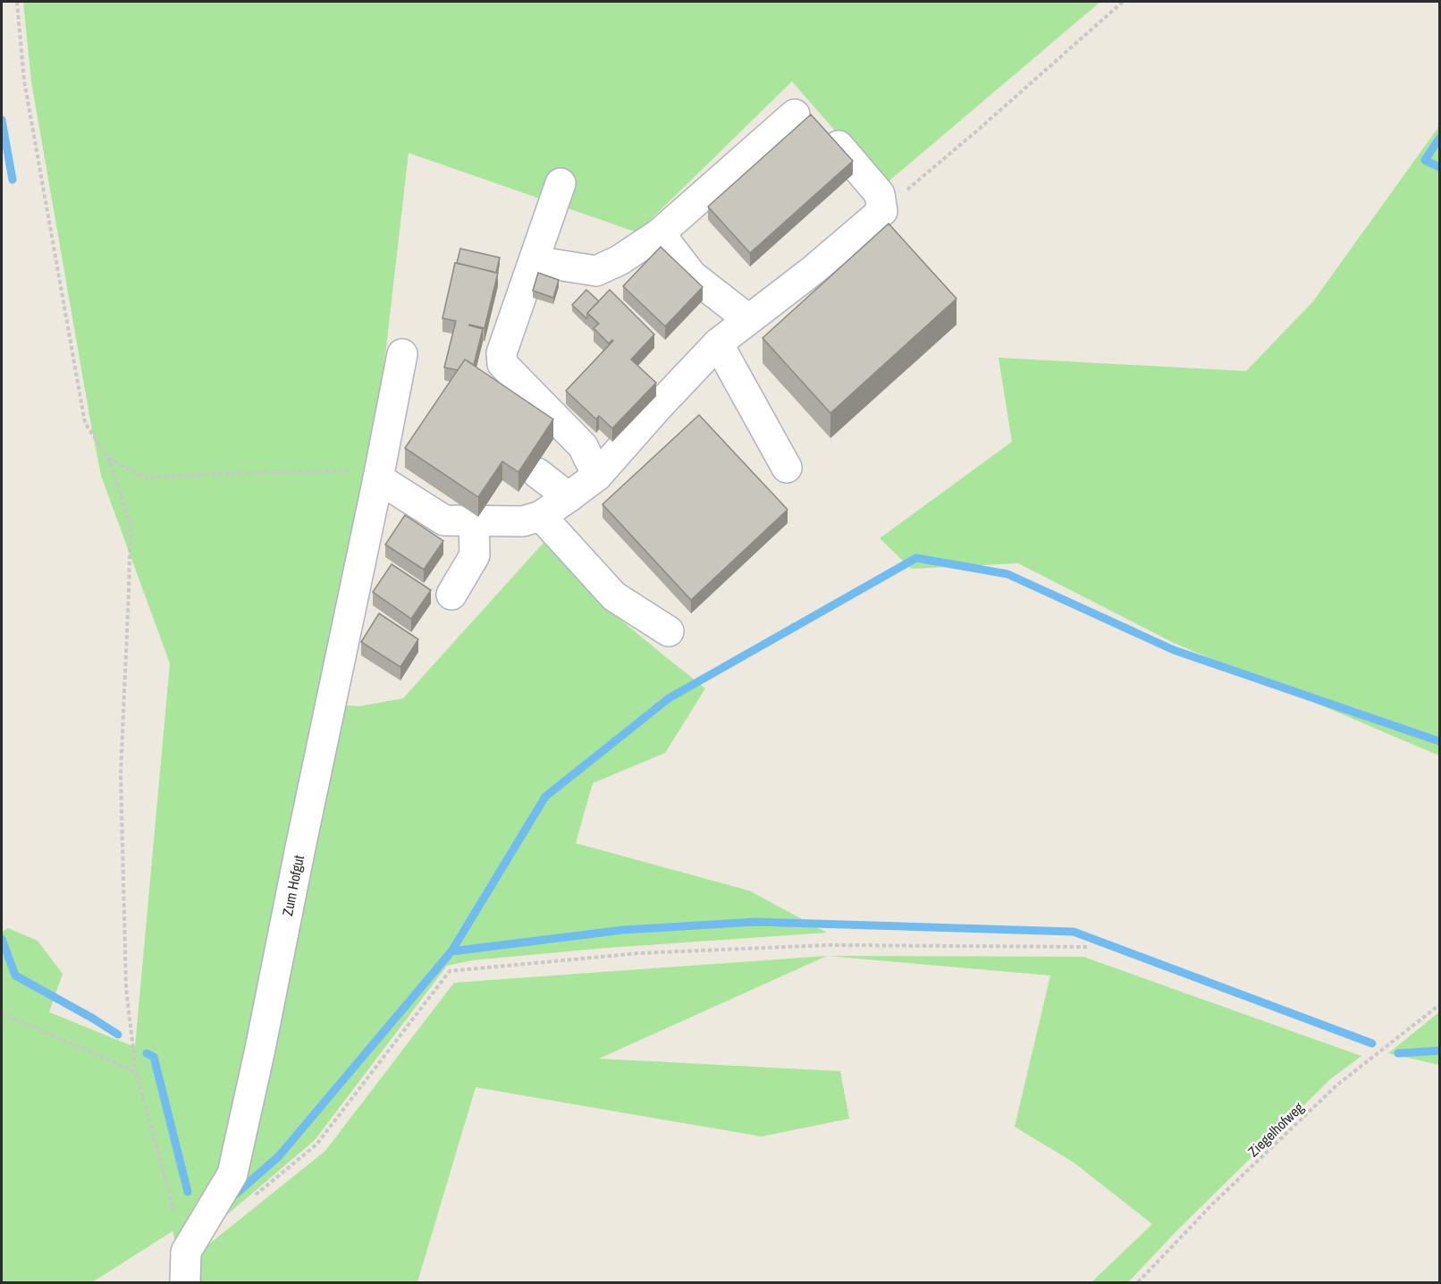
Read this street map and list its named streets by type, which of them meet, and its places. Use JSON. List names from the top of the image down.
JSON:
{
  "streets": {
    "street": ["Zum Hofgut"],
    "path": ["Ziegelhofweg"]
  }
}
